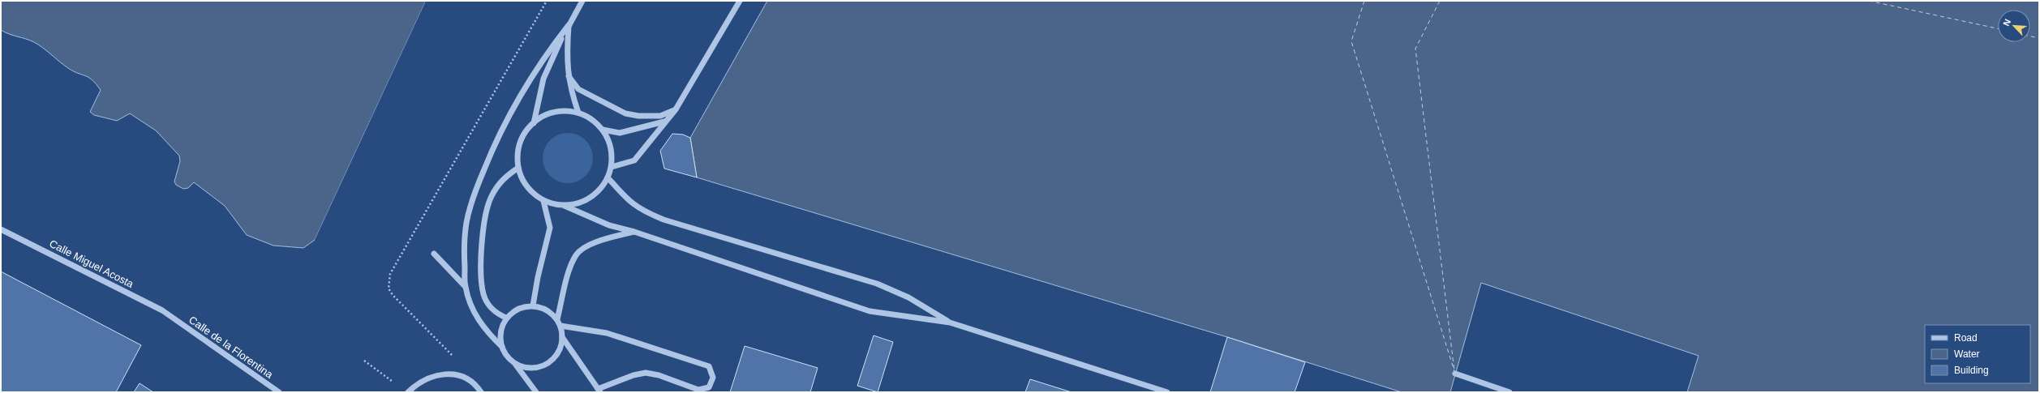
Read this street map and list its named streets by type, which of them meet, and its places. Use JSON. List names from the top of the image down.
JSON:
{
  "streets": {
    "street": ["Calle Miguel Acosta", "Calle de la Florentina"]
  },
  "crossings": [
    ["Calle Miguel Acosta", "Calle de la Florentina"]
  ],
  "legend": ["Road", "Water", "Building"],
  "north": "top left"
}
